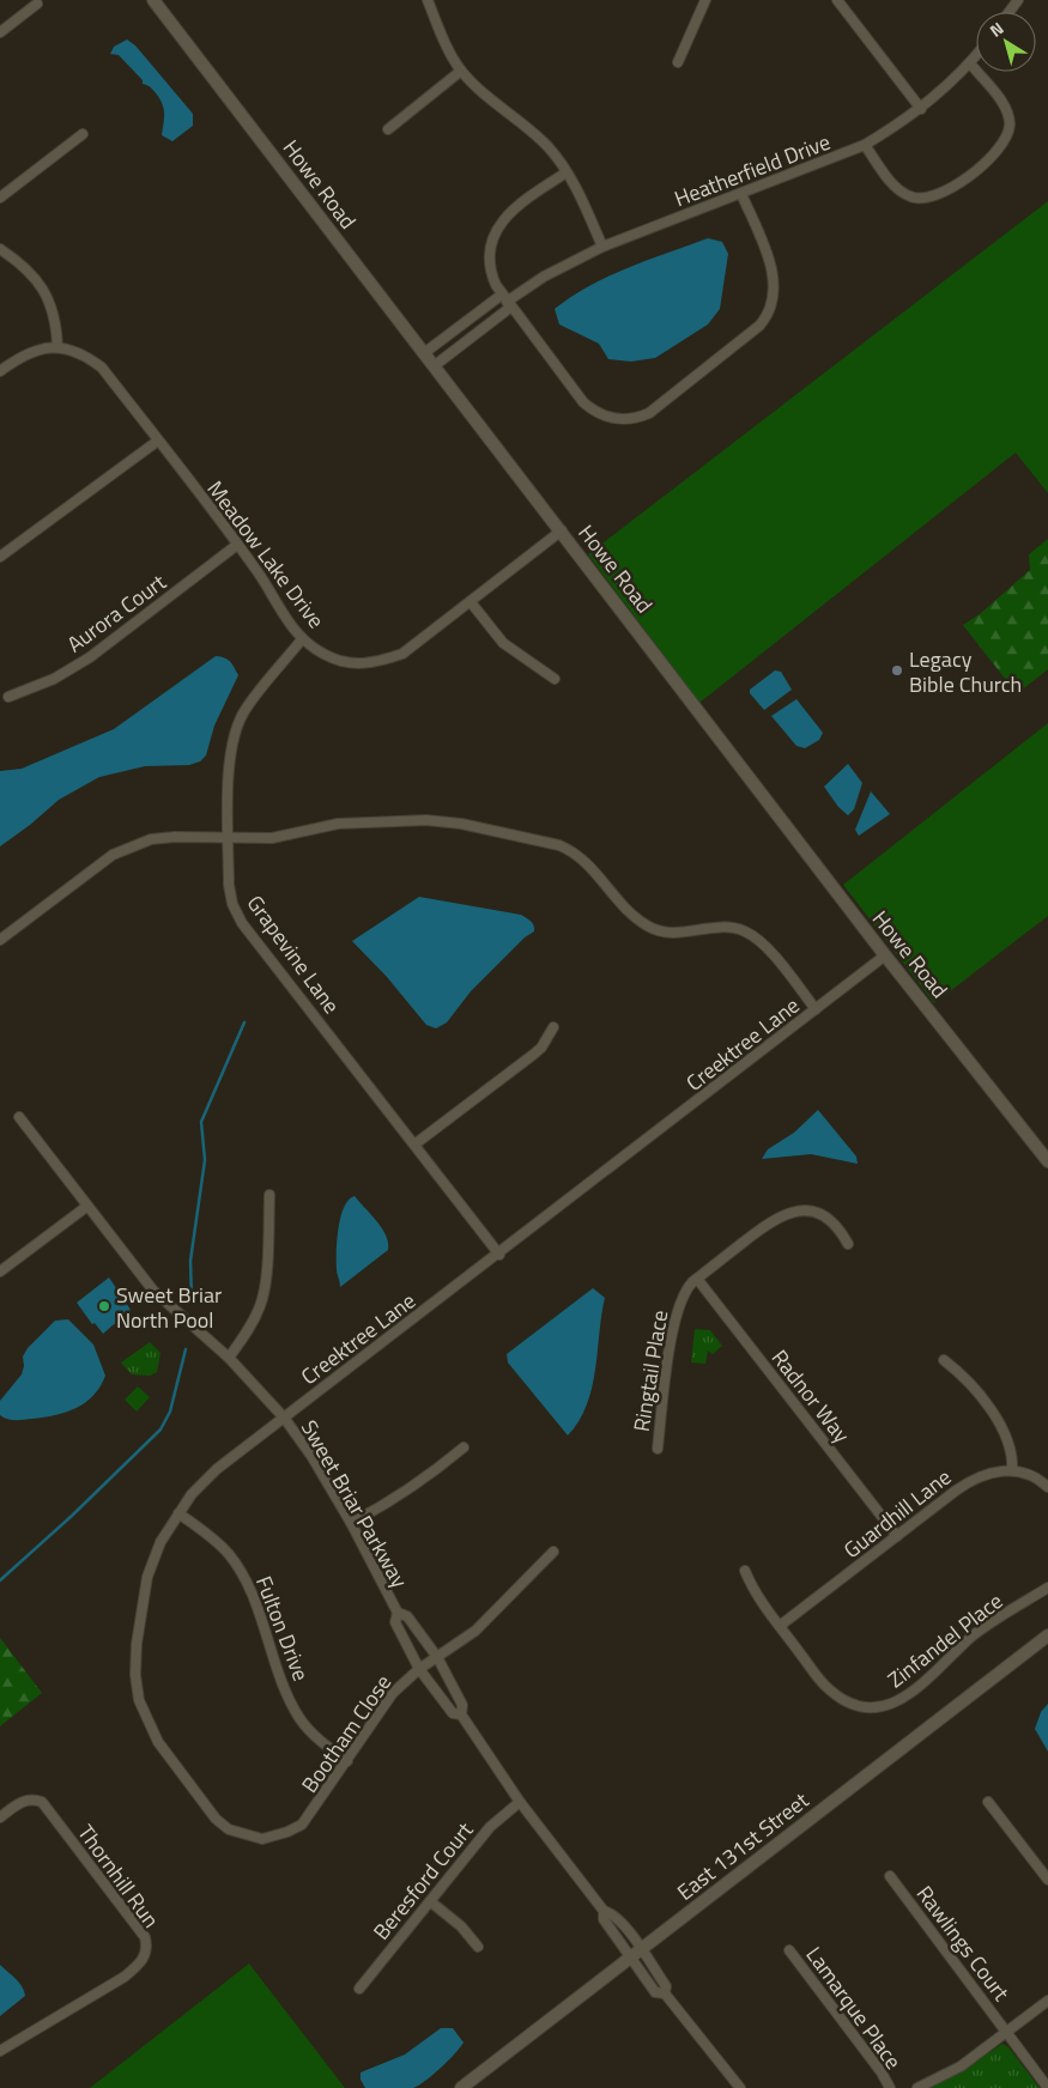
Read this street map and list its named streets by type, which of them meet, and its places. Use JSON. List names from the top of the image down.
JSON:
{
  "streets": {
    "street": [
      "Heatherfield Drive",
      "Howe Road",
      "Meadow Lake Drive",
      "Aurora Court",
      "Grapevine Lane",
      "Creektree Lane",
      "Ringtail Place",
      "Radnor Way",
      "Sweet Briar Parkway",
      "Guardhill Lane",
      "Fulton Drive",
      "Zinfandel Place",
      "Bootham Close",
      "East 131st Street",
      "Thornhill Run",
      "Beresford Court",
      "Rawlings Court",
      "Lamarque Place"
    ]
  },
  "crossings": [
    ["Heatherfield Drive", "Howe Road"],
    ["Howe Road", "Meadow Lake Drive"],
    ["Howe Road", "Creektree Lane"],
    ["Meadow Lake Drive", "Aurora Court"],
    ["Meadow Lake Drive", "Grapevine Lane"],
    ["Grapevine Lane", "Creektree Lane"],
    ["Creektree Lane", "Sweet Briar Parkway"],
    ["Creektree Lane", "Fulton Drive"],
    ["Creektree Lane", "Bootham Close"],
    ["Ringtail Place", "Radnor Way"],
    ["Radnor Way", "Guardhill Lane"],
    ["Sweet Briar Parkway", "Bootham Close"],
    ["Sweet Briar Parkway", "East 131st Street"],
    ["Sweet Briar Parkway", "Beresford Court"],
    ["Guardhill Lane", "Zinfandel Place"],
    ["Fulton Drive", "Bootham Close"]
  ],
  "places": ["Legacy Bible Church", "Sweet Briar North Pool"],
  "north": "top left"
}
